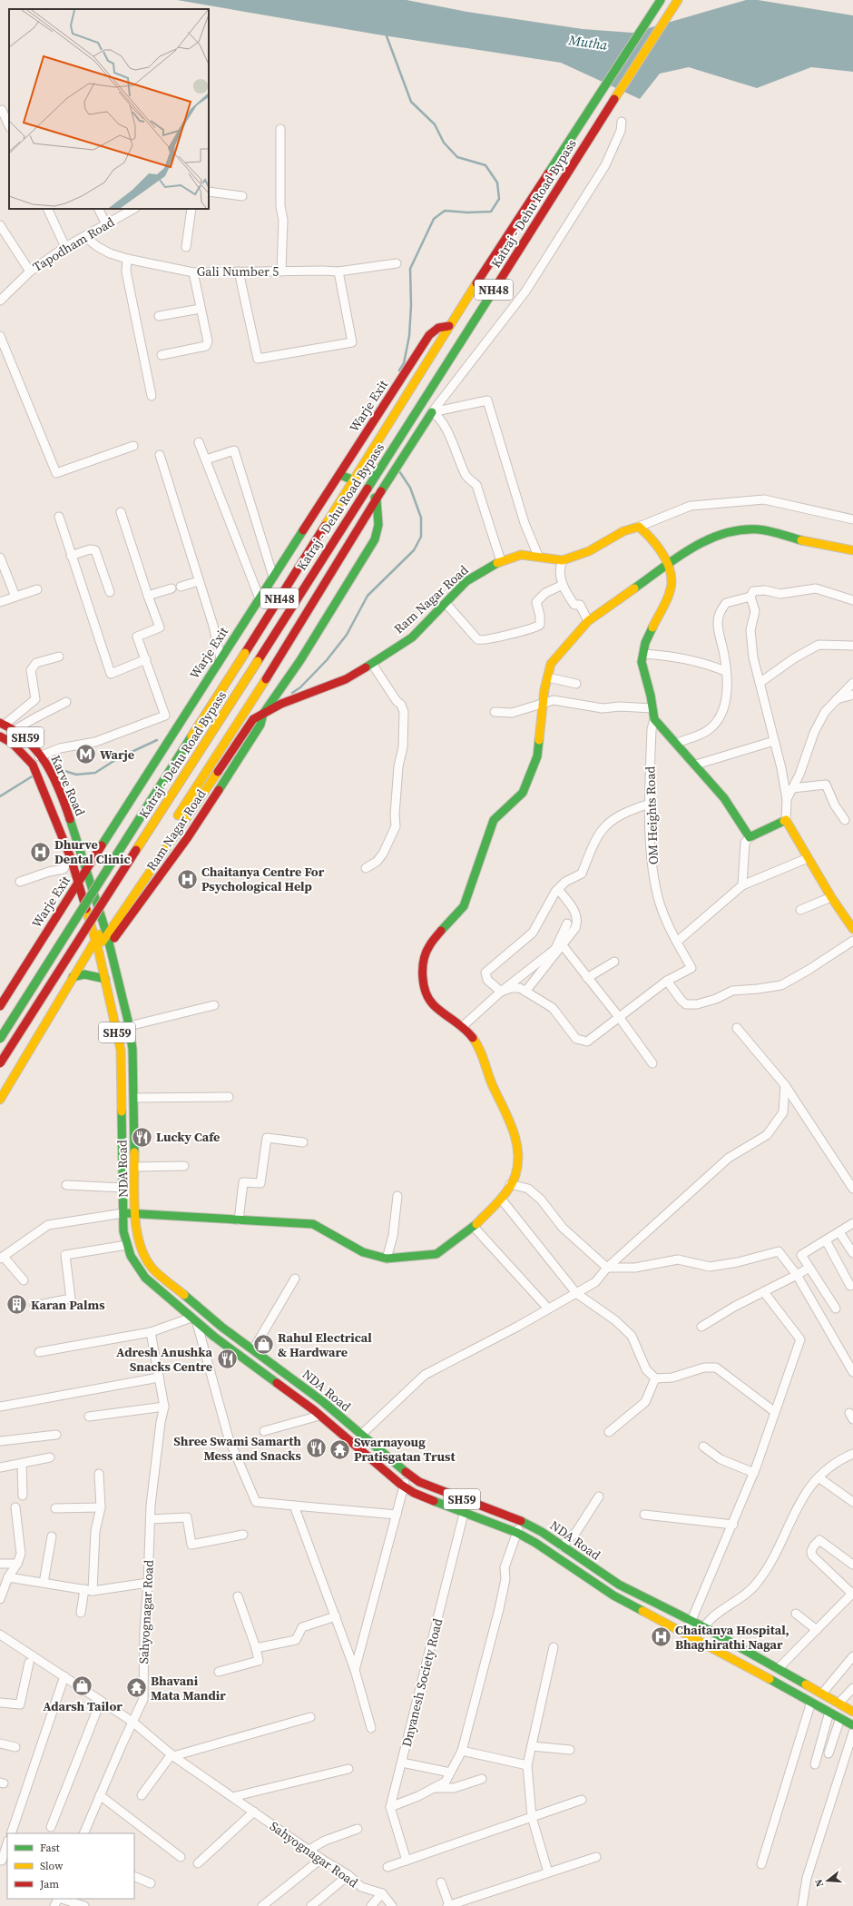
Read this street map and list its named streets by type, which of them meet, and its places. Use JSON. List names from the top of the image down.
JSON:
{
  "streets": {
    "main road": [
      "Katraj - Dehu Road Bypass",
      "NH48",
      "Warje Exit",
      "Ram Nagar Road",
      "SH59",
      "Karve Road",
      "NDA Road"
    ],
    "street": [
      "Tapodham Road",
      "Gali Number 5",
      "OM Heights Road",
      "Sahyognagar Road",
      "Dnyanesh Society Road"
    ]
  },
  "crossings": [
    ["Katraj - Dehu Road Bypass", "Warje Exit"],
    ["Tapodham Road", "Gali Number 5"],
    ["Warje Exit", "SH59"],
    ["Warje Exit", "Karve Road"],
    ["Warje Exit", "NDA Road"],
    ["Ram Nagar Road", "NDA Road"],
    ["SH59", "Karve Road"],
    ["SH59", "NDA Road"],
    ["Karve Road", "NDA Road"],
    ["NDA Road", "Dnyanesh Society Road"]
  ],
  "water": ["Mutha"],
  "places": {
    "metro station": ["Warje"],
    "hospital": ["Dhurve Dental Clinic", "Chaitanya Centre For Psychological Help", "Chaitanya Hospital, Bhaghirathi Nagar"],
    "restaurant": ["Lucky Cafe", "Adresh Anushka Snacks Centre", "Shree Swami Samarth Mess and Snacks"],
    "building": ["Karan Palms"],
    "shop": ["Rahul Electrical & Hardware", "Adarsh Tailor"],
    "temple": ["Swarnayoug Pratisgatan Trust", "Bhavani Mata Mandir"]
  },
  "legend": ["Fast", "Slow", "Jam"],
  "north": "left"
}
